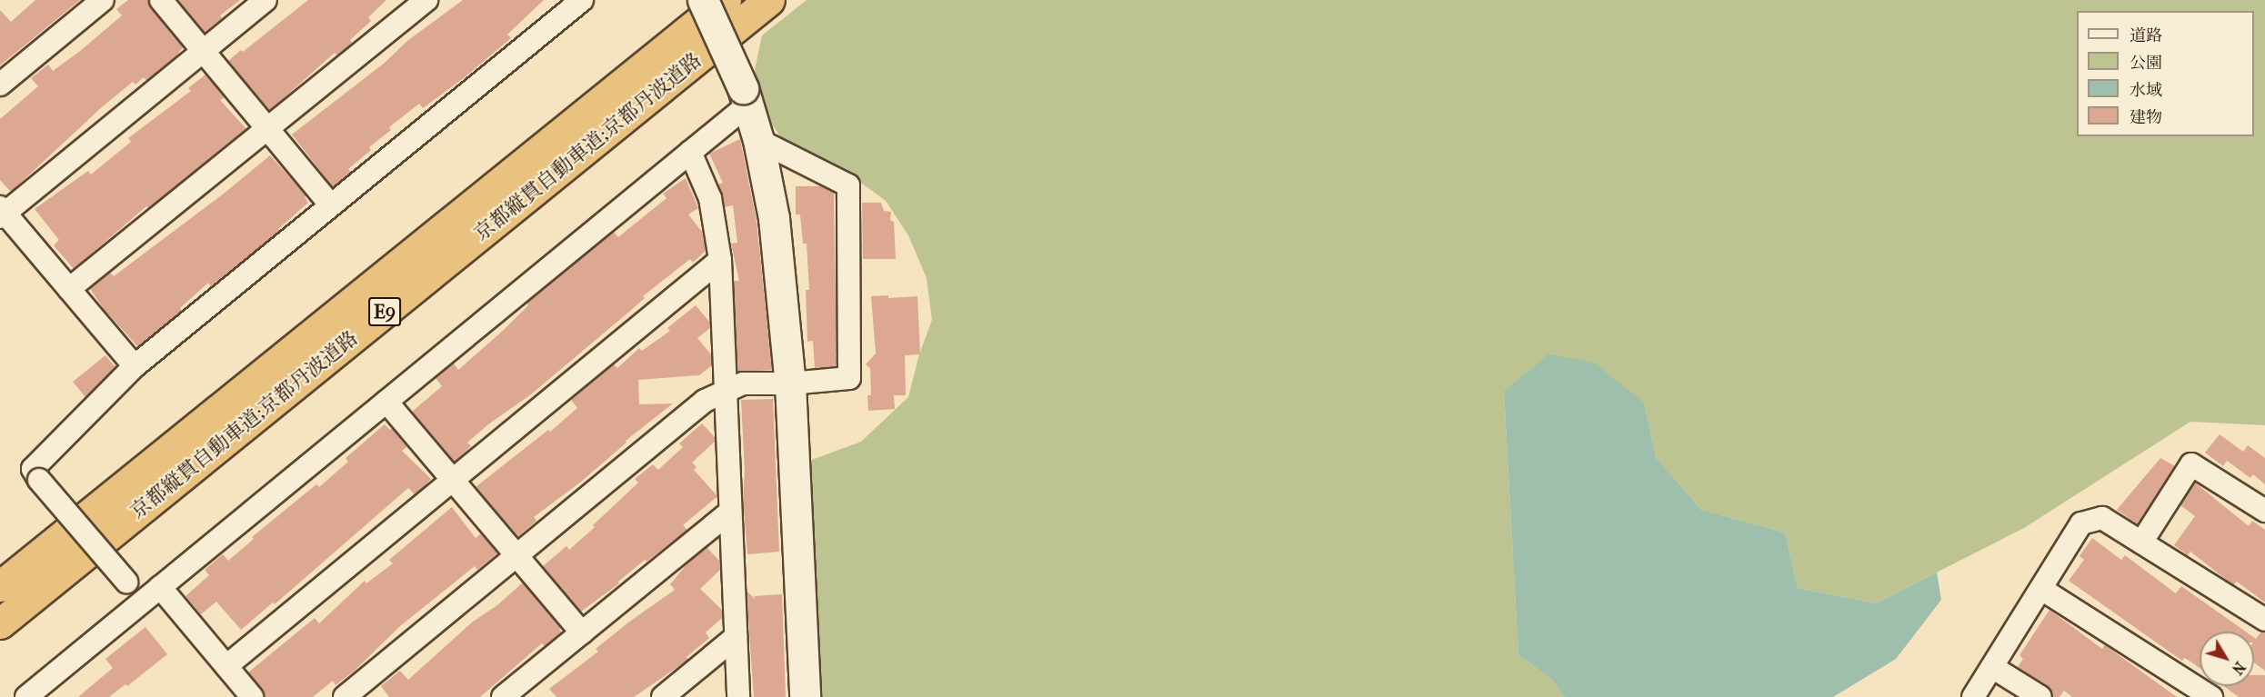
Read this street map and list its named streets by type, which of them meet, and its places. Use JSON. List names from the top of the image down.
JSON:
{
  "streets": {
    "highway": ["京都縦貫自動車道;京都丹波道路", "E9"]
  },
  "legend": [
    "道路",
    "公園",
    "水域",
    "建物"
  ],
  "north": "bottom right"
}
